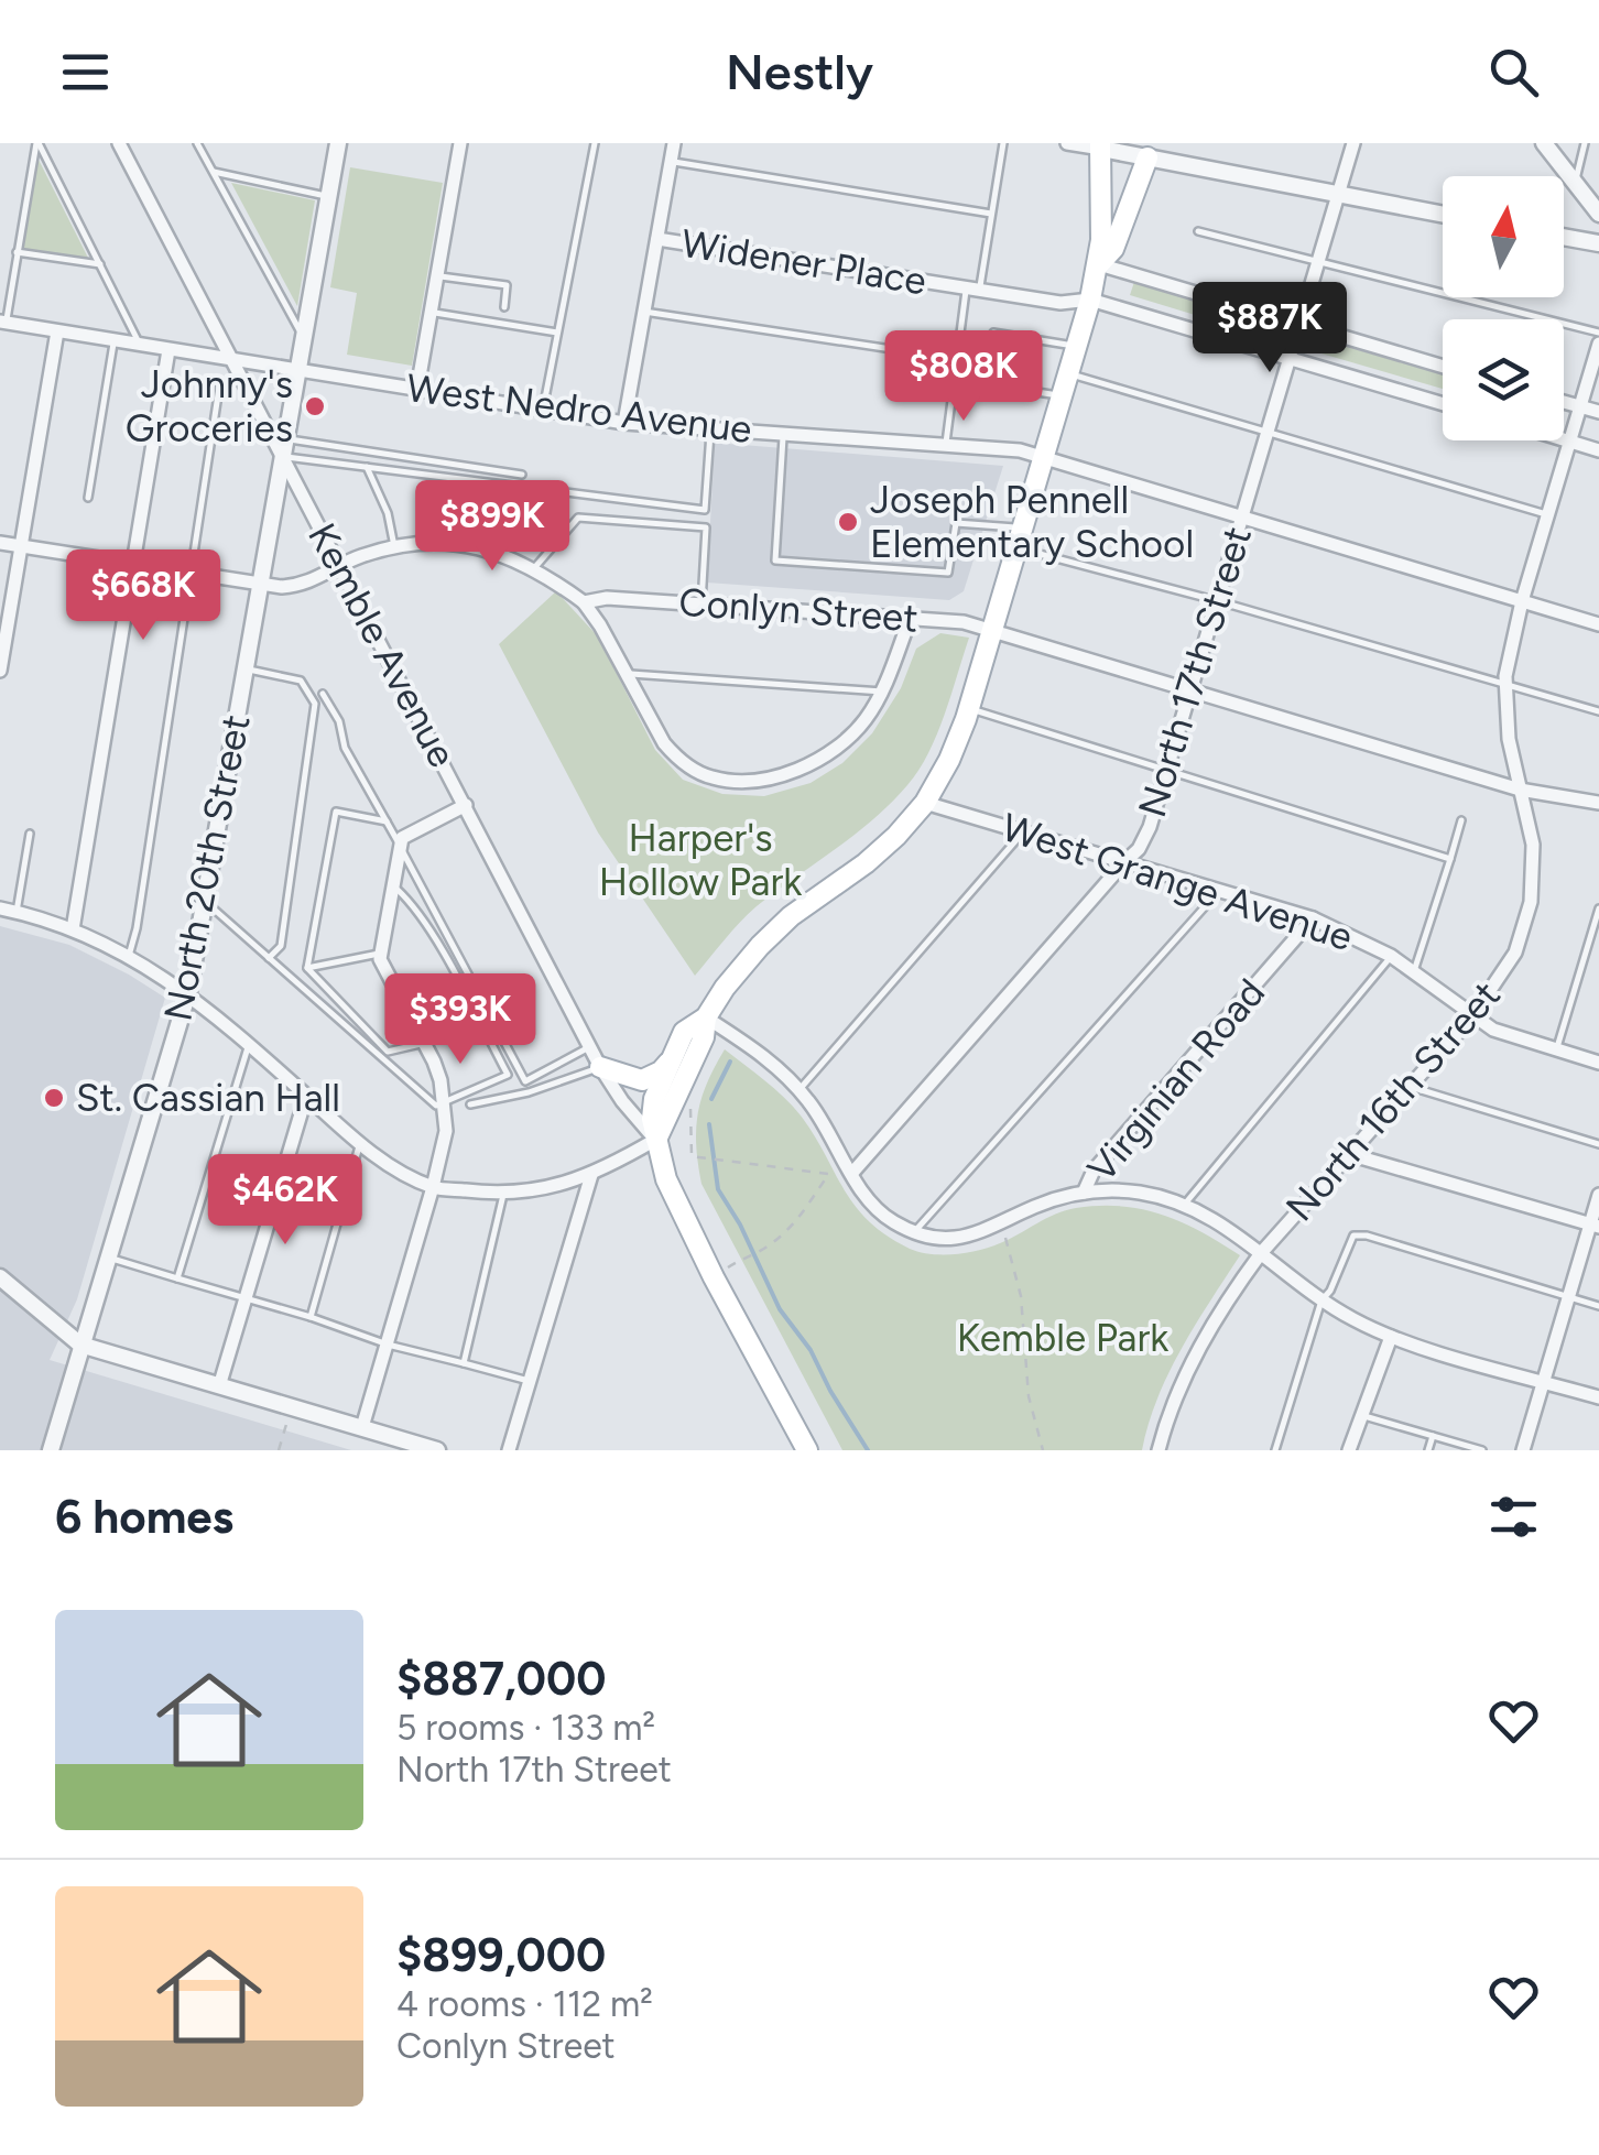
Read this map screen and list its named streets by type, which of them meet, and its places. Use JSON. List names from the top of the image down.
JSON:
{
  "streets": {
    "street": [
      "Widener Place",
      "West Nedro Avenue",
      "Conlyn Street",
      "Kemble Avenue",
      "North 17th Street",
      "North 20th Street",
      "West Grange Avenue",
      "Virginian Road",
      "North 16th Street"
    ]
  },
  "crossings": [
    ["Widener Place", "North 17th Street"],
    ["West Nedro Avenue", "Kemble Avenue"],
    ["West Nedro Avenue", "North 17th Street"],
    ["West Nedro Avenue", "North 20th Street"],
    ["West Nedro Avenue", "North 16th Street"],
    ["Conlyn Street", "North 17th Street"],
    ["Conlyn Street", "North 16th Street"],
    ["Kemble Avenue", "North 20th Street"],
    ["North 17th Street", "West Grange Avenue"],
    ["West Grange Avenue", "Virginian Road"],
    ["West Grange Avenue", "North 16th Street"]
  ],
  "parks": ["Harper's Hollow Park", "Kemble Park"],
  "places": ["Johnny's Groceries", "Joseph Pennell Elementary School", "St. Cassian Hall"],
  "north": "top",
  "page": {
    "header": "Nestly",
    "price": [
      "$887K",
      "$808K",
      "$899K",
      "$668K",
      "$393K",
      "$462K"
    ],
    "heading": "6 homes",
    "list": [
      {
        "name": "$887,000",
        "note": "5 rooms · 133 m² · North 17th Street"
      },
      {
        "name": "$899,000",
        "note": "4 rooms · 112 m² · Conlyn Street"
      }
    ]
  }
}
